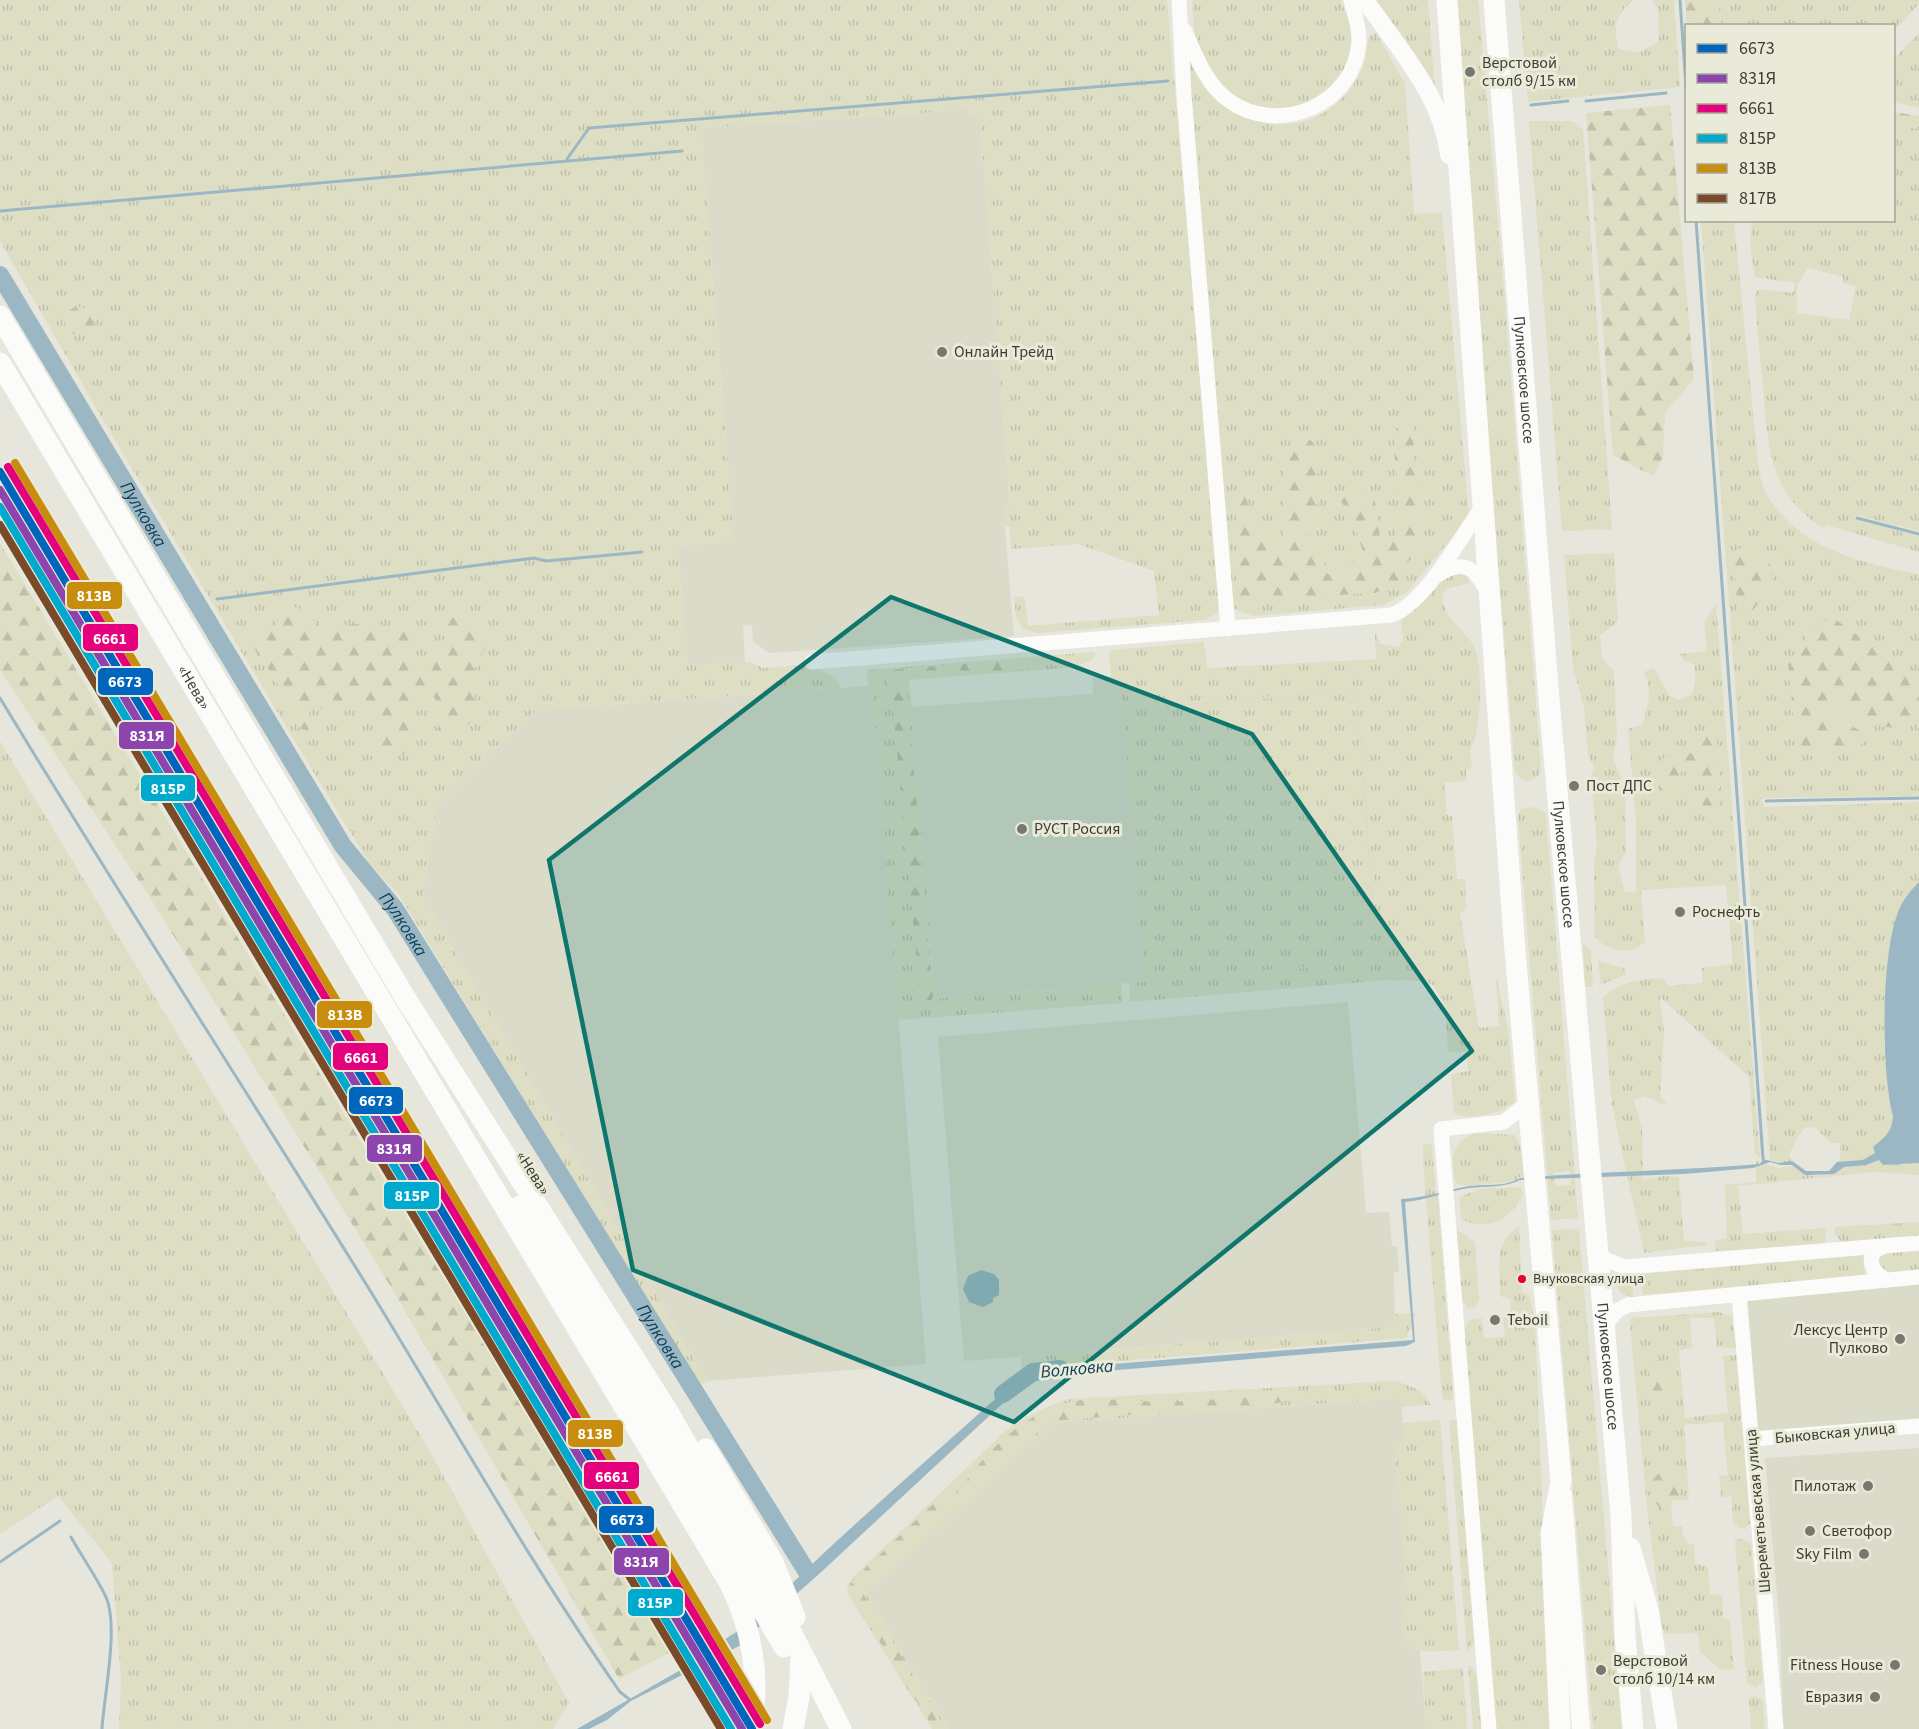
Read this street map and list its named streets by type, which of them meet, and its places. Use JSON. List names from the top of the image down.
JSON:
{
  "streets": {
    "highway": ["Пулковское шоссе", "«Нева»"],
    "street": ["Быковская улица", "Шереметьевская улица"]
  },
  "crossings": [
    ["Быковская улица", "Шереметьевская улица"]
  ],
  "water": ["Пулковка", "Волковка"],
  "places": [
    "Верстовой столб 9/15 км",
    "Онлайн Трейд",
    "Пост ДПС",
    "РУСТ Россия",
    "Роснефть",
    "Внуковская улица",
    "Teboil",
    "Лексус Центр Пулково",
    "Пилотаж",
    "Светофор",
    "Sky Film",
    "Fitness House",
    "Верстовой столб 10/14 км",
    "Евразия"
  ],
  "lines": [
    "transit line 813В",
    "transit line 6661",
    "transit line 6673",
    "transit line 831Я",
    "transit line 815Р",
    "transit line 817В"
  ],
  "legend": [
    "6673",
    "831Я",
    "6661",
    "815Р",
    "813В",
    "817В"
  ]
}
